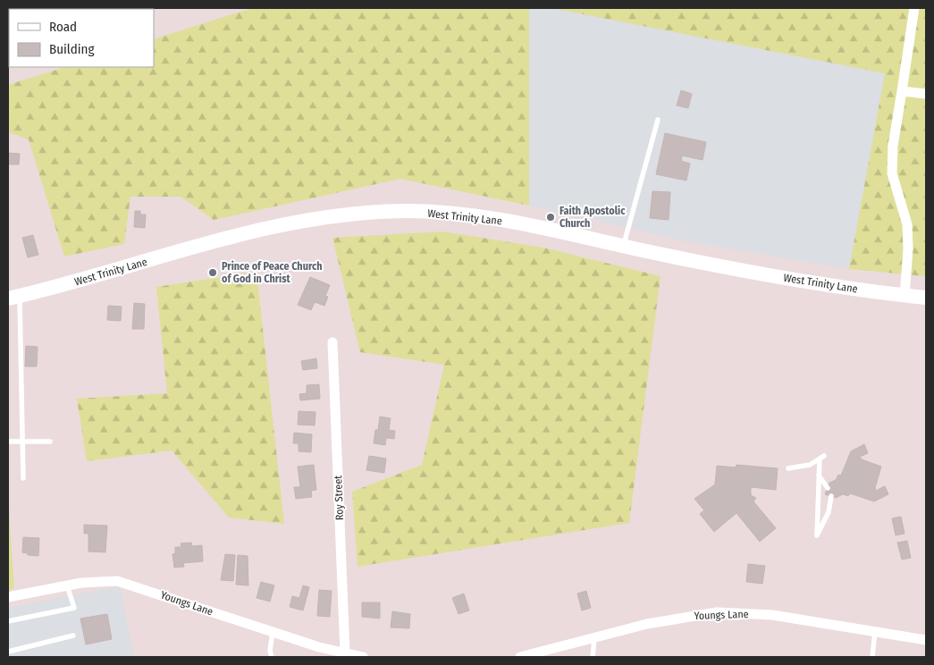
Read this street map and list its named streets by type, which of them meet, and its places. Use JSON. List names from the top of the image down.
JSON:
{
  "streets": {
    "main road": ["West Trinity Lane"],
    "street": ["Roy Street", "Youngs Lane"]
  },
  "crossings": [
    ["Roy Street", "Youngs Lane"]
  ],
  "places": ["Faith Apostolic Church", "Prince of Peace Church of God in Christ"],
  "legend": ["Road", "Building"]
}
